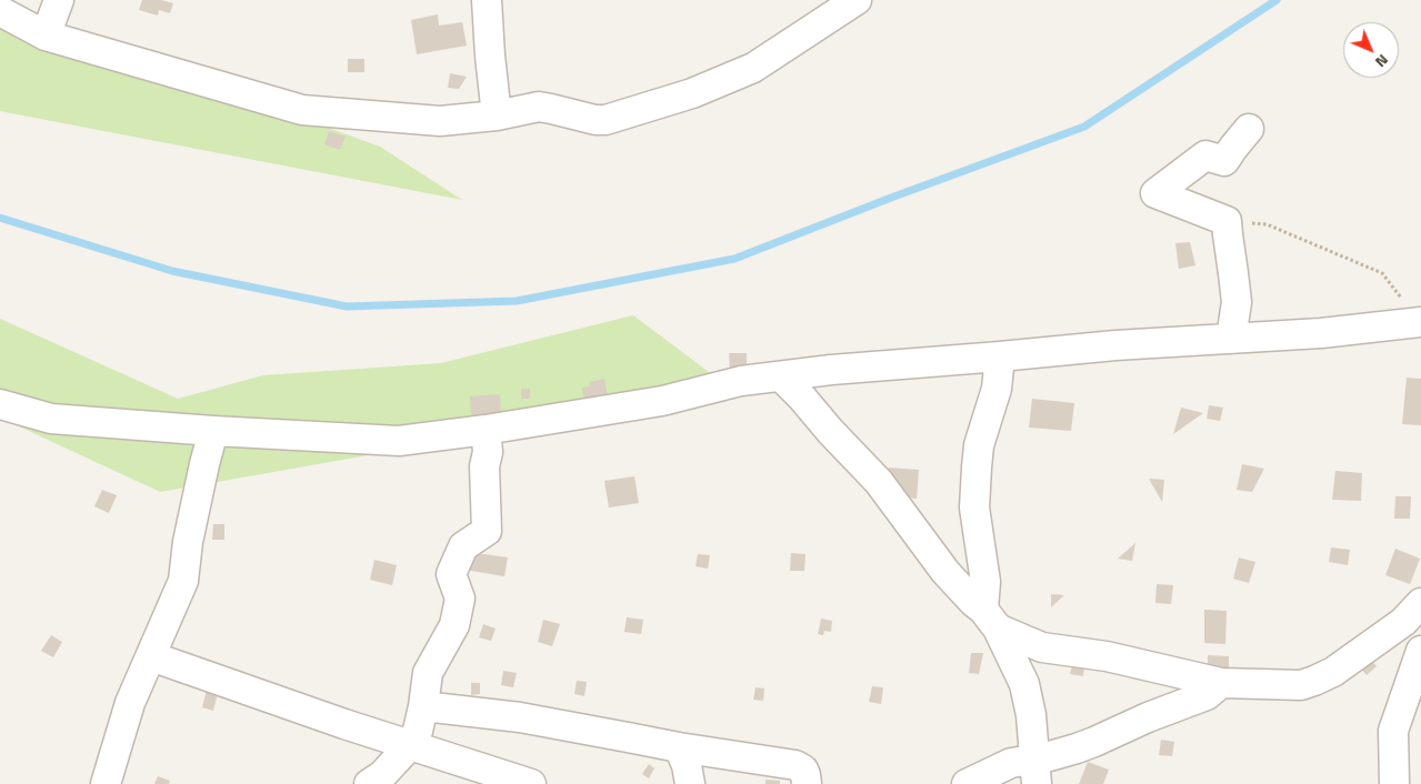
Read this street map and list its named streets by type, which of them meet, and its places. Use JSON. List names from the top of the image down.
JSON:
{
  "north": "bottom right"
}
